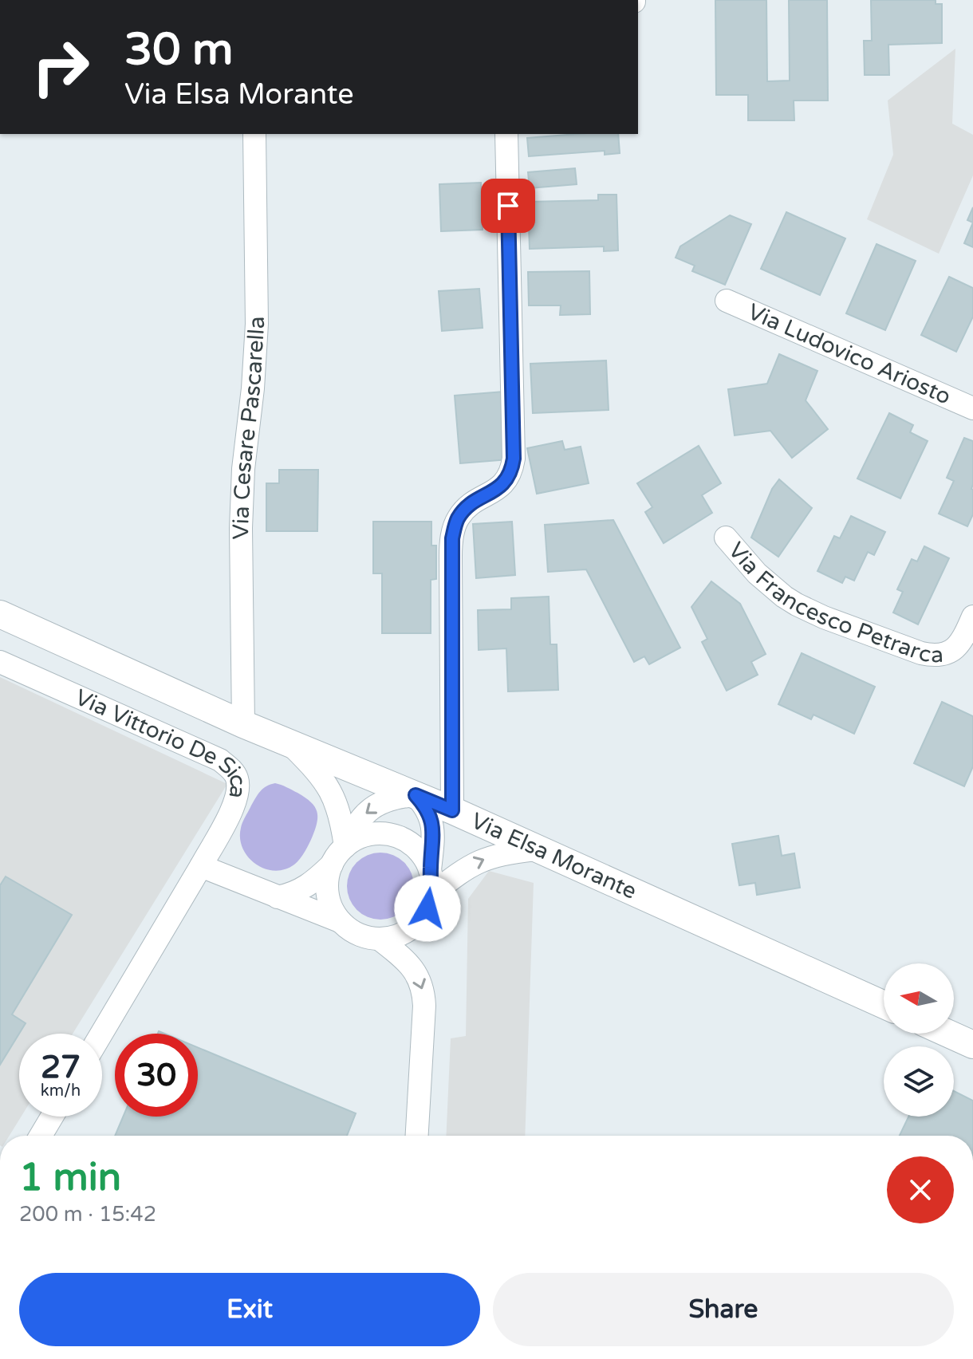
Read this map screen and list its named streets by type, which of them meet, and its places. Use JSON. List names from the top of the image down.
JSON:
{
  "streets": {
    "street": [
      "Via Ludovico Ariosto",
      "Via Cesare Pascarella",
      "Via Francesco Petrarca",
      "Via Vittorio De Sica",
      "Via Elsa Morante"
    ]
  },
  "crossings": [
    ["Via Cesare Pascarella", "Via Elsa Morante"]
  ],
  "north": "left",
  "page": {
    "turn": ["30 m", "Via Elsa Morante"],
    "speed": "27 km/h",
    "limit": "30",
    "heading": ["1 min", "200 m · 15:42"],
    "buttons": ["Exit", "Share"]
  }
}
